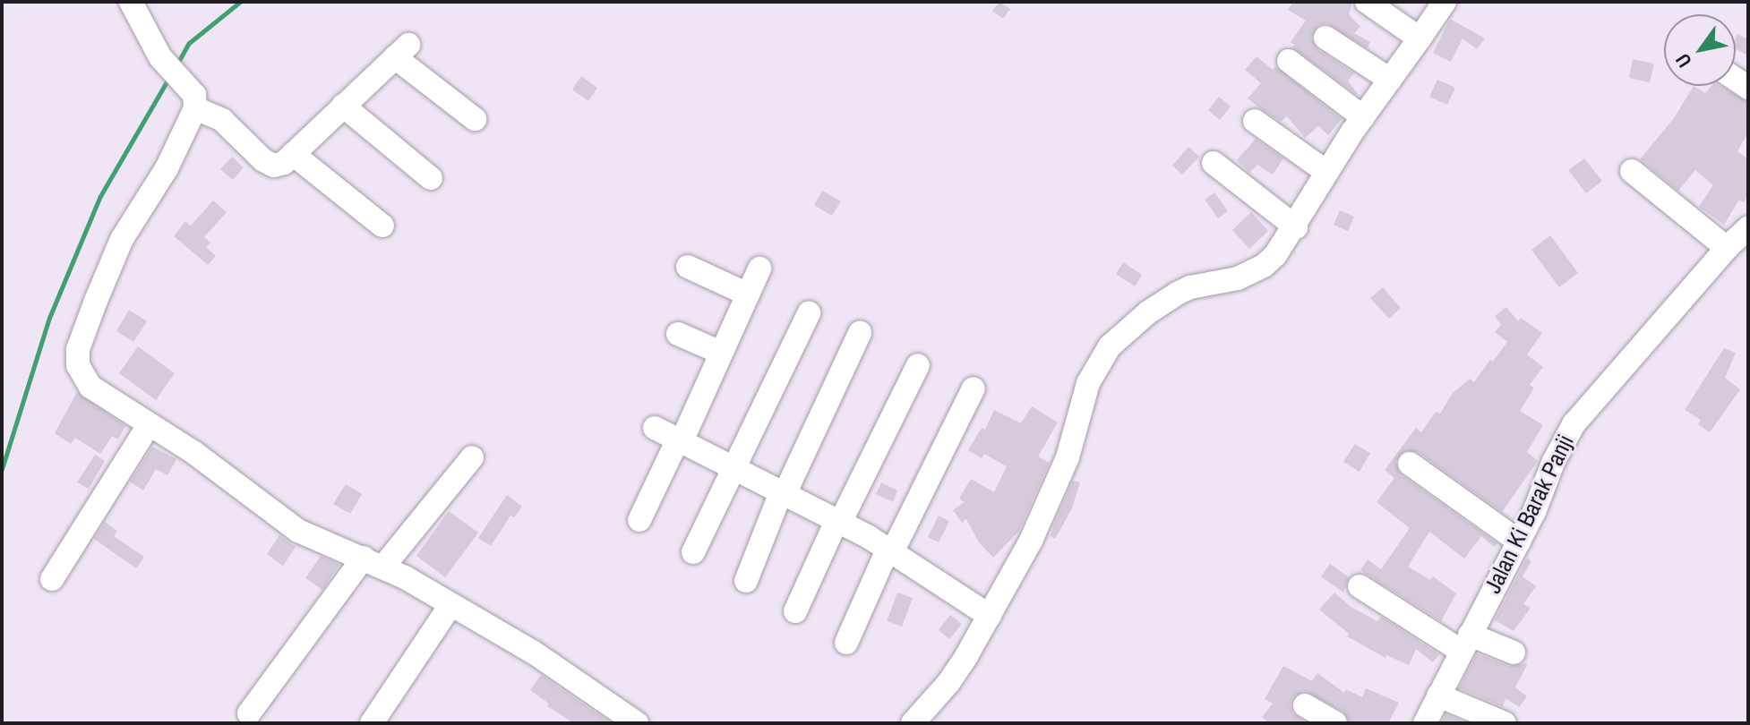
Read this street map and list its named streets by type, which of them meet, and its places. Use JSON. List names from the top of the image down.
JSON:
{
  "streets": {
    "street": ["Jalan Ki Barak Panji"]
  },
  "north": "bottom left"
}
